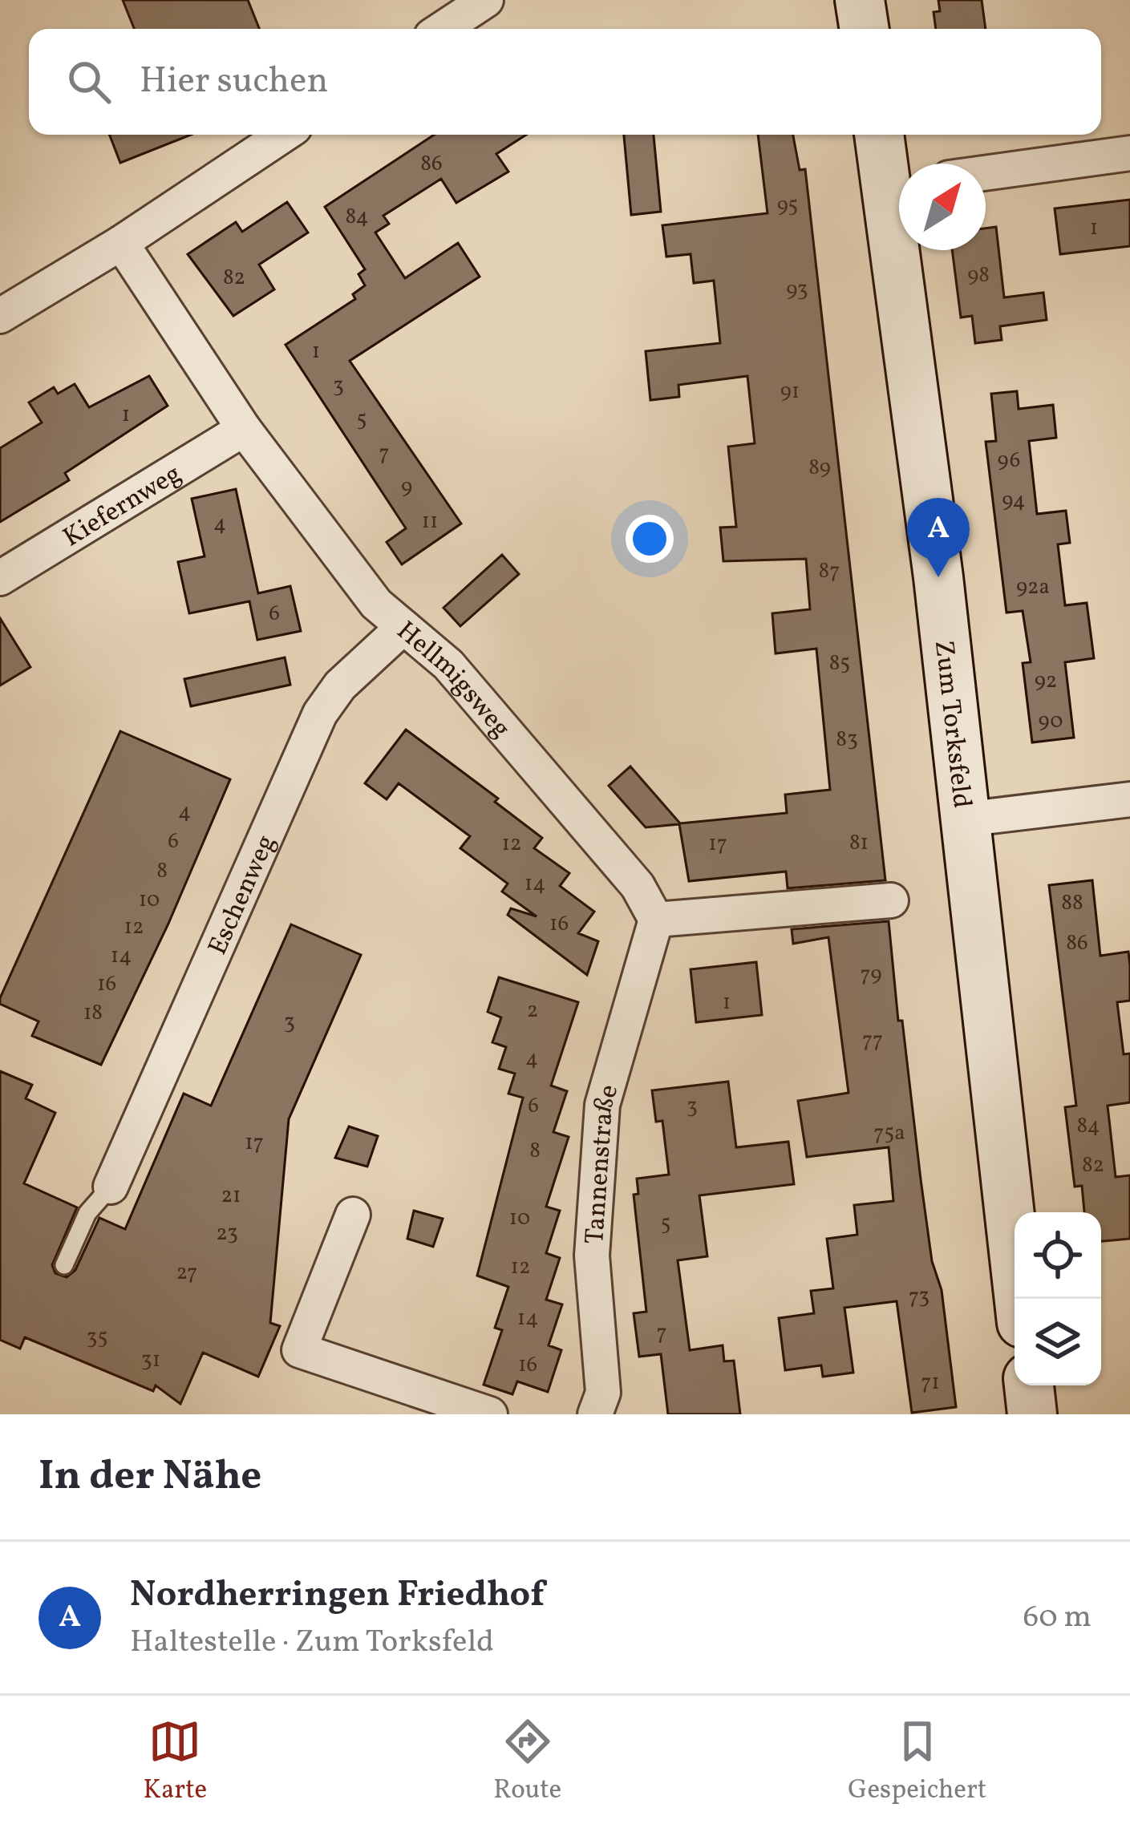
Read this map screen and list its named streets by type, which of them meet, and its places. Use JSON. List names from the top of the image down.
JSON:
{
  "streets": {
    "main road": ["Zum Torksfeld"],
    "street": [
      "Kiefernweg",
      "Hellmigsweg",
      "Eschenweg",
      "Tannenstraße"
    ]
  },
  "crossings": [
    ["Kiefernweg", "Hellmigsweg"],
    ["Hellmigsweg", "Eschenweg"],
    ["Hellmigsweg", "Tannenstraße"]
  ],
  "house_numbers": [
    "86",
    "95",
    "84",
    "1",
    "98",
    "82",
    "93",
    "1",
    "3",
    "91",
    "1",
    "5",
    "7",
    "96",
    "89",
    "9",
    "94",
    "11",
    "4",
    "87",
    "92a",
    "6",
    "85",
    "92",
    "90",
    "83",
    "4",
    "6",
    "81",
    "12",
    "17",
    "8",
    "14",
    "10",
    "88",
    "16",
    "12",
    "86",
    "14",
    "79",
    "16",
    "1",
    "2",
    "18",
    "3",
    "77",
    "4",
    "6",
    "3",
    "84",
    "75a",
    "17",
    "8",
    "82",
    "21",
    "10",
    "5",
    "23",
    "12",
    "27",
    "73",
    "14",
    "7",
    "35",
    "31",
    "16",
    "71"
  ],
  "north": "top right",
  "page": {
    "search": "Hier suchen",
    "pins": "A",
    "heading": "In der Nähe",
    "list": [
      {
        "mark": "A",
        "name": "Nordherringen Friedhof",
        "note": "Haltestelle · Zum Torksfeld",
        "value": "60 m"
      }
    ],
    "nav": ["Karte", "Route", "Gespeichert"]
  }
}
